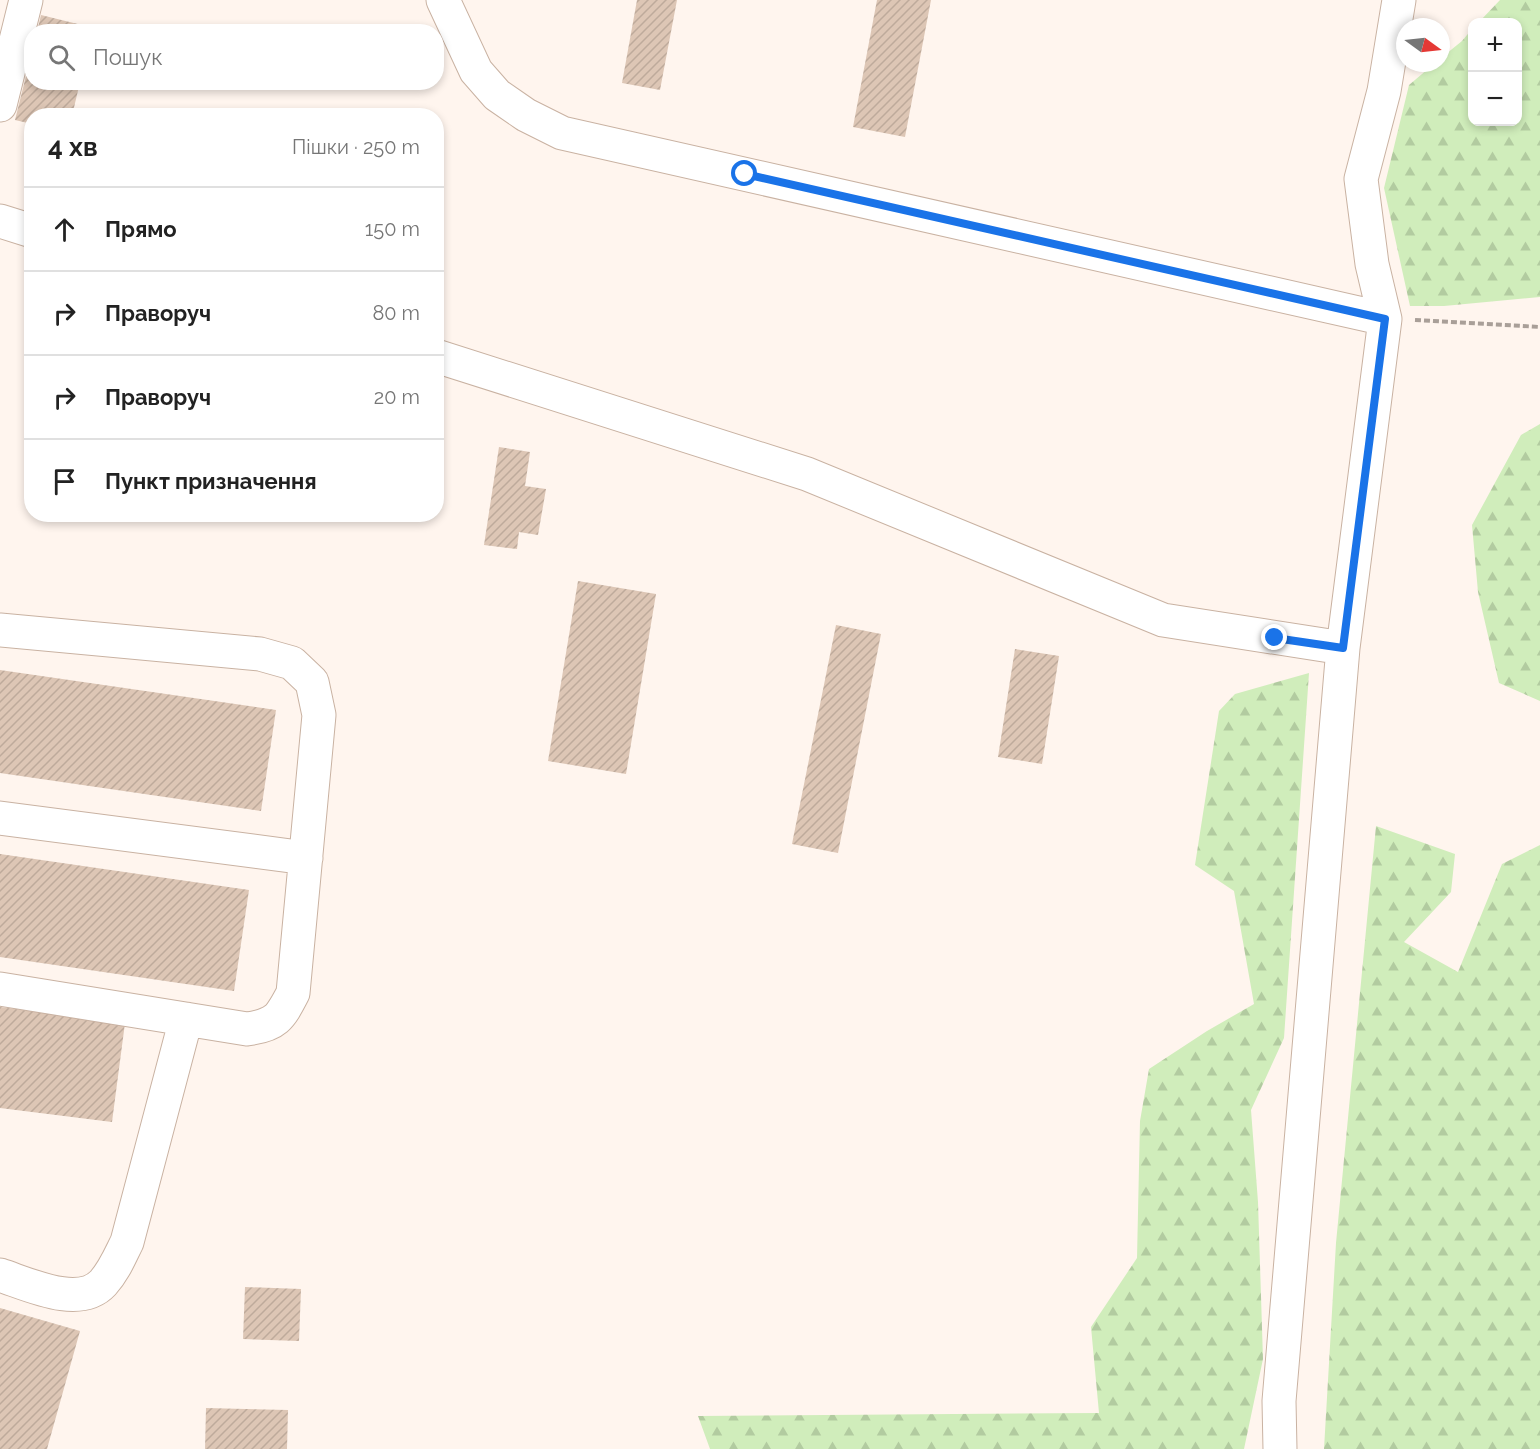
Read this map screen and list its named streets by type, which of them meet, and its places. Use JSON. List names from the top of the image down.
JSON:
{
  "north": "right",
  "page": {
    "map_buttons": ["+", "−"],
    "search": "Пошук",
    "heading": ["4 хв", "Пішки · 250 m"],
    "list": [
      ["Прямо", "150 m"],
      ["Праворуч", "80 m"],
      ["Праворуч", "20 m"],
      "Пункт призначення"
    ]
  }
}
